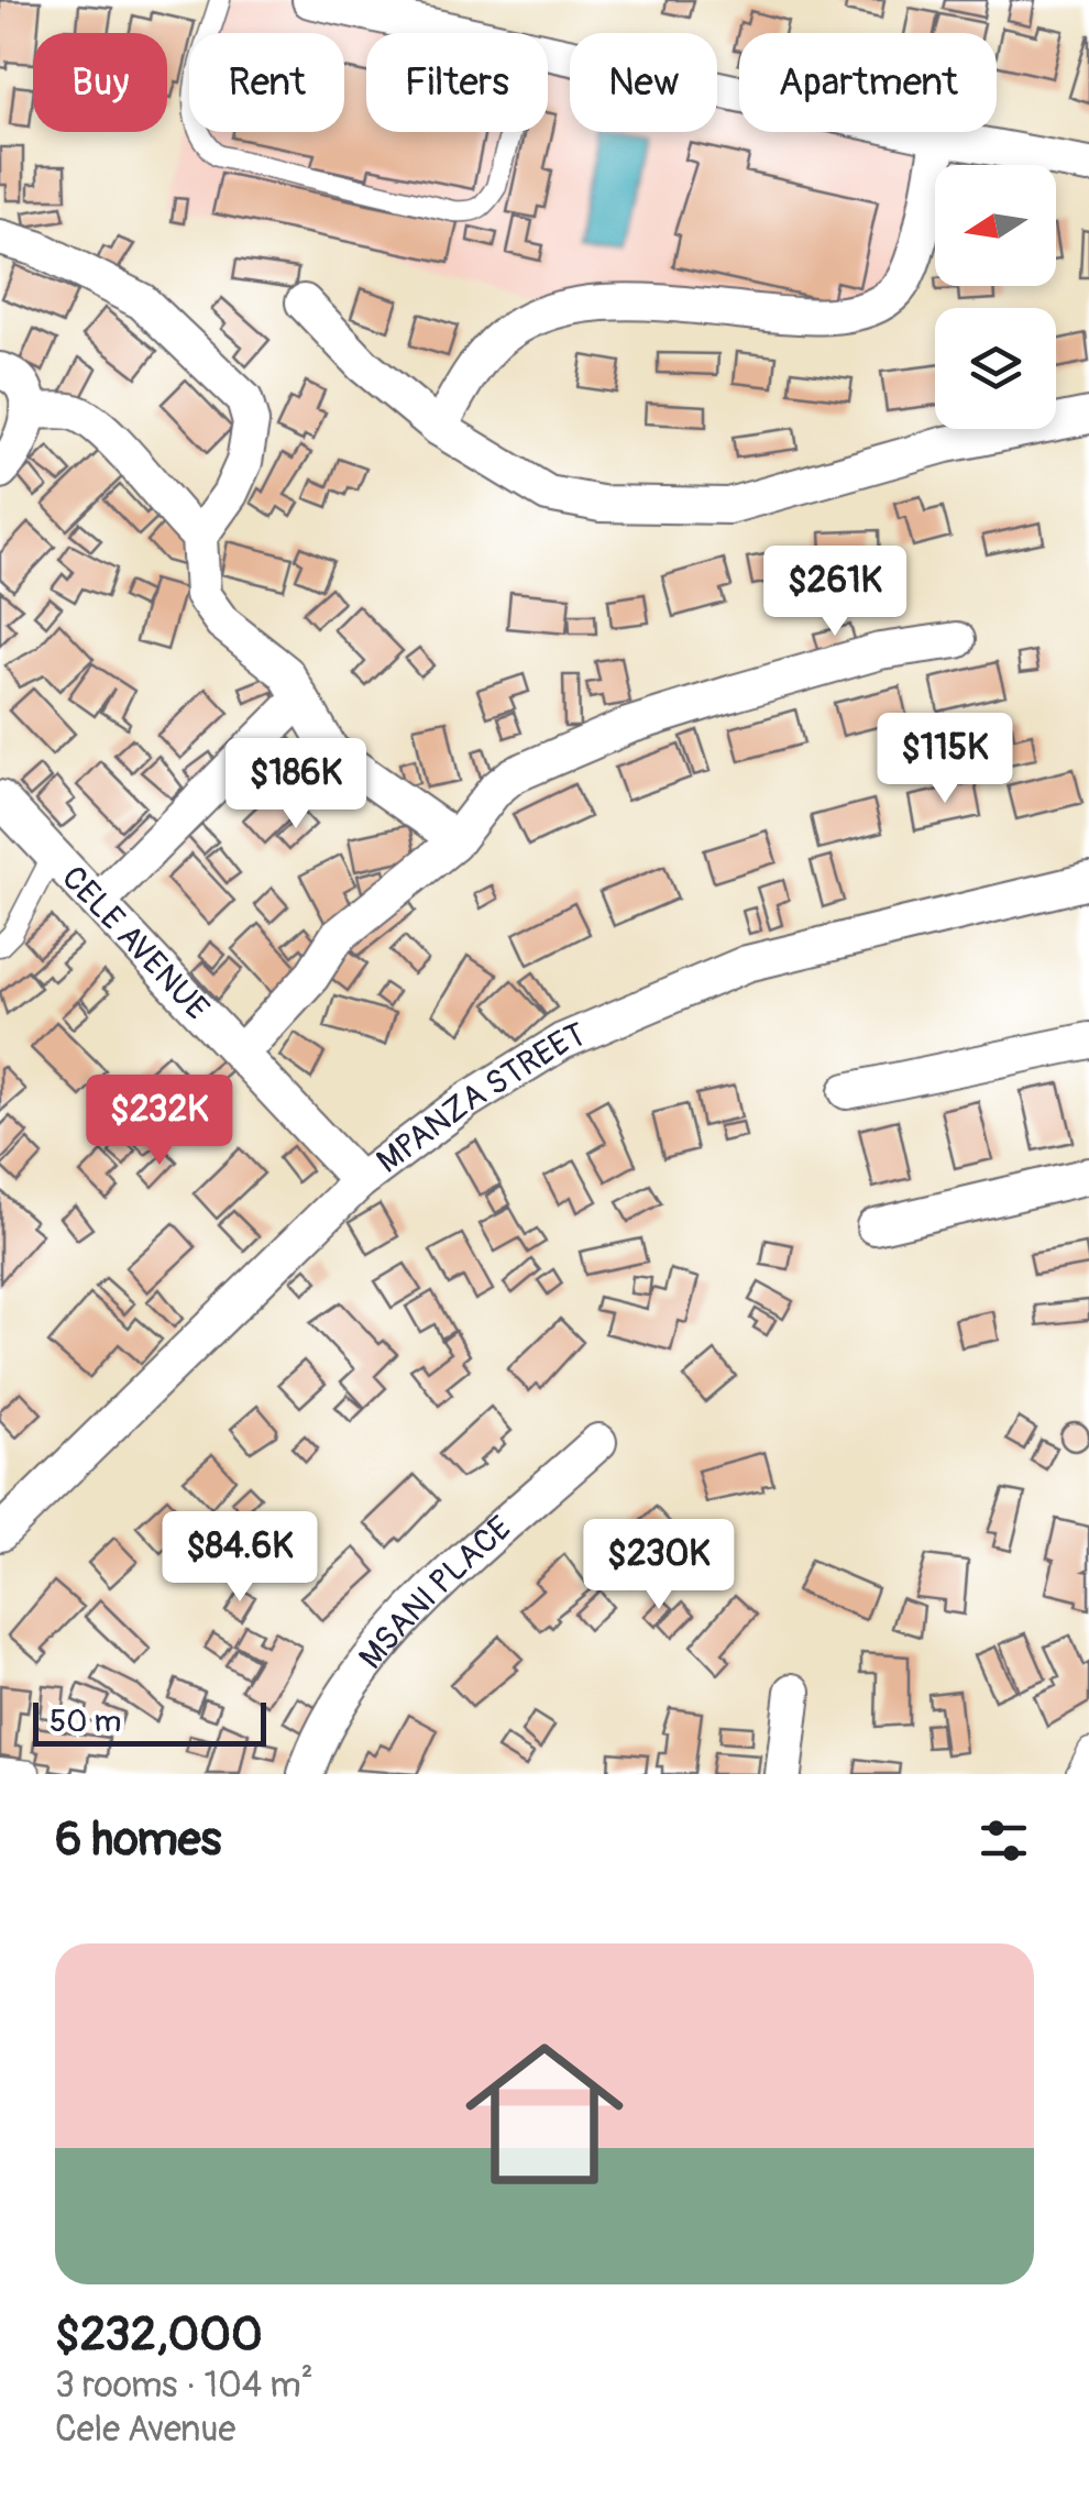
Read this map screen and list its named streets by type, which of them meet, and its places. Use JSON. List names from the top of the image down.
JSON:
{
  "streets": {
    "street": ["CELE AVENUE", "MPANZA STREET", "MSANI PLACE"]
  },
  "crossings": [
    ["CELE AVENUE", "MPANZA STREET"]
  ],
  "scale_bar": "50 m",
  "north": "left",
  "page": {
    "chip": [
      "Buy",
      "Rent",
      "Filters",
      "New",
      "Apartment"
    ],
    "price": [
      "$261K",
      "$115K",
      "$186K",
      "$232K",
      "$84.6K",
      "$230K"
    ],
    "scale": "50 m",
    "heading": "6 homes",
    "list": [
      {
        "name": "$232,000",
        "note": "3 rooms · 104 m² · Cele Avenue"
      }
    ]
  }
}
